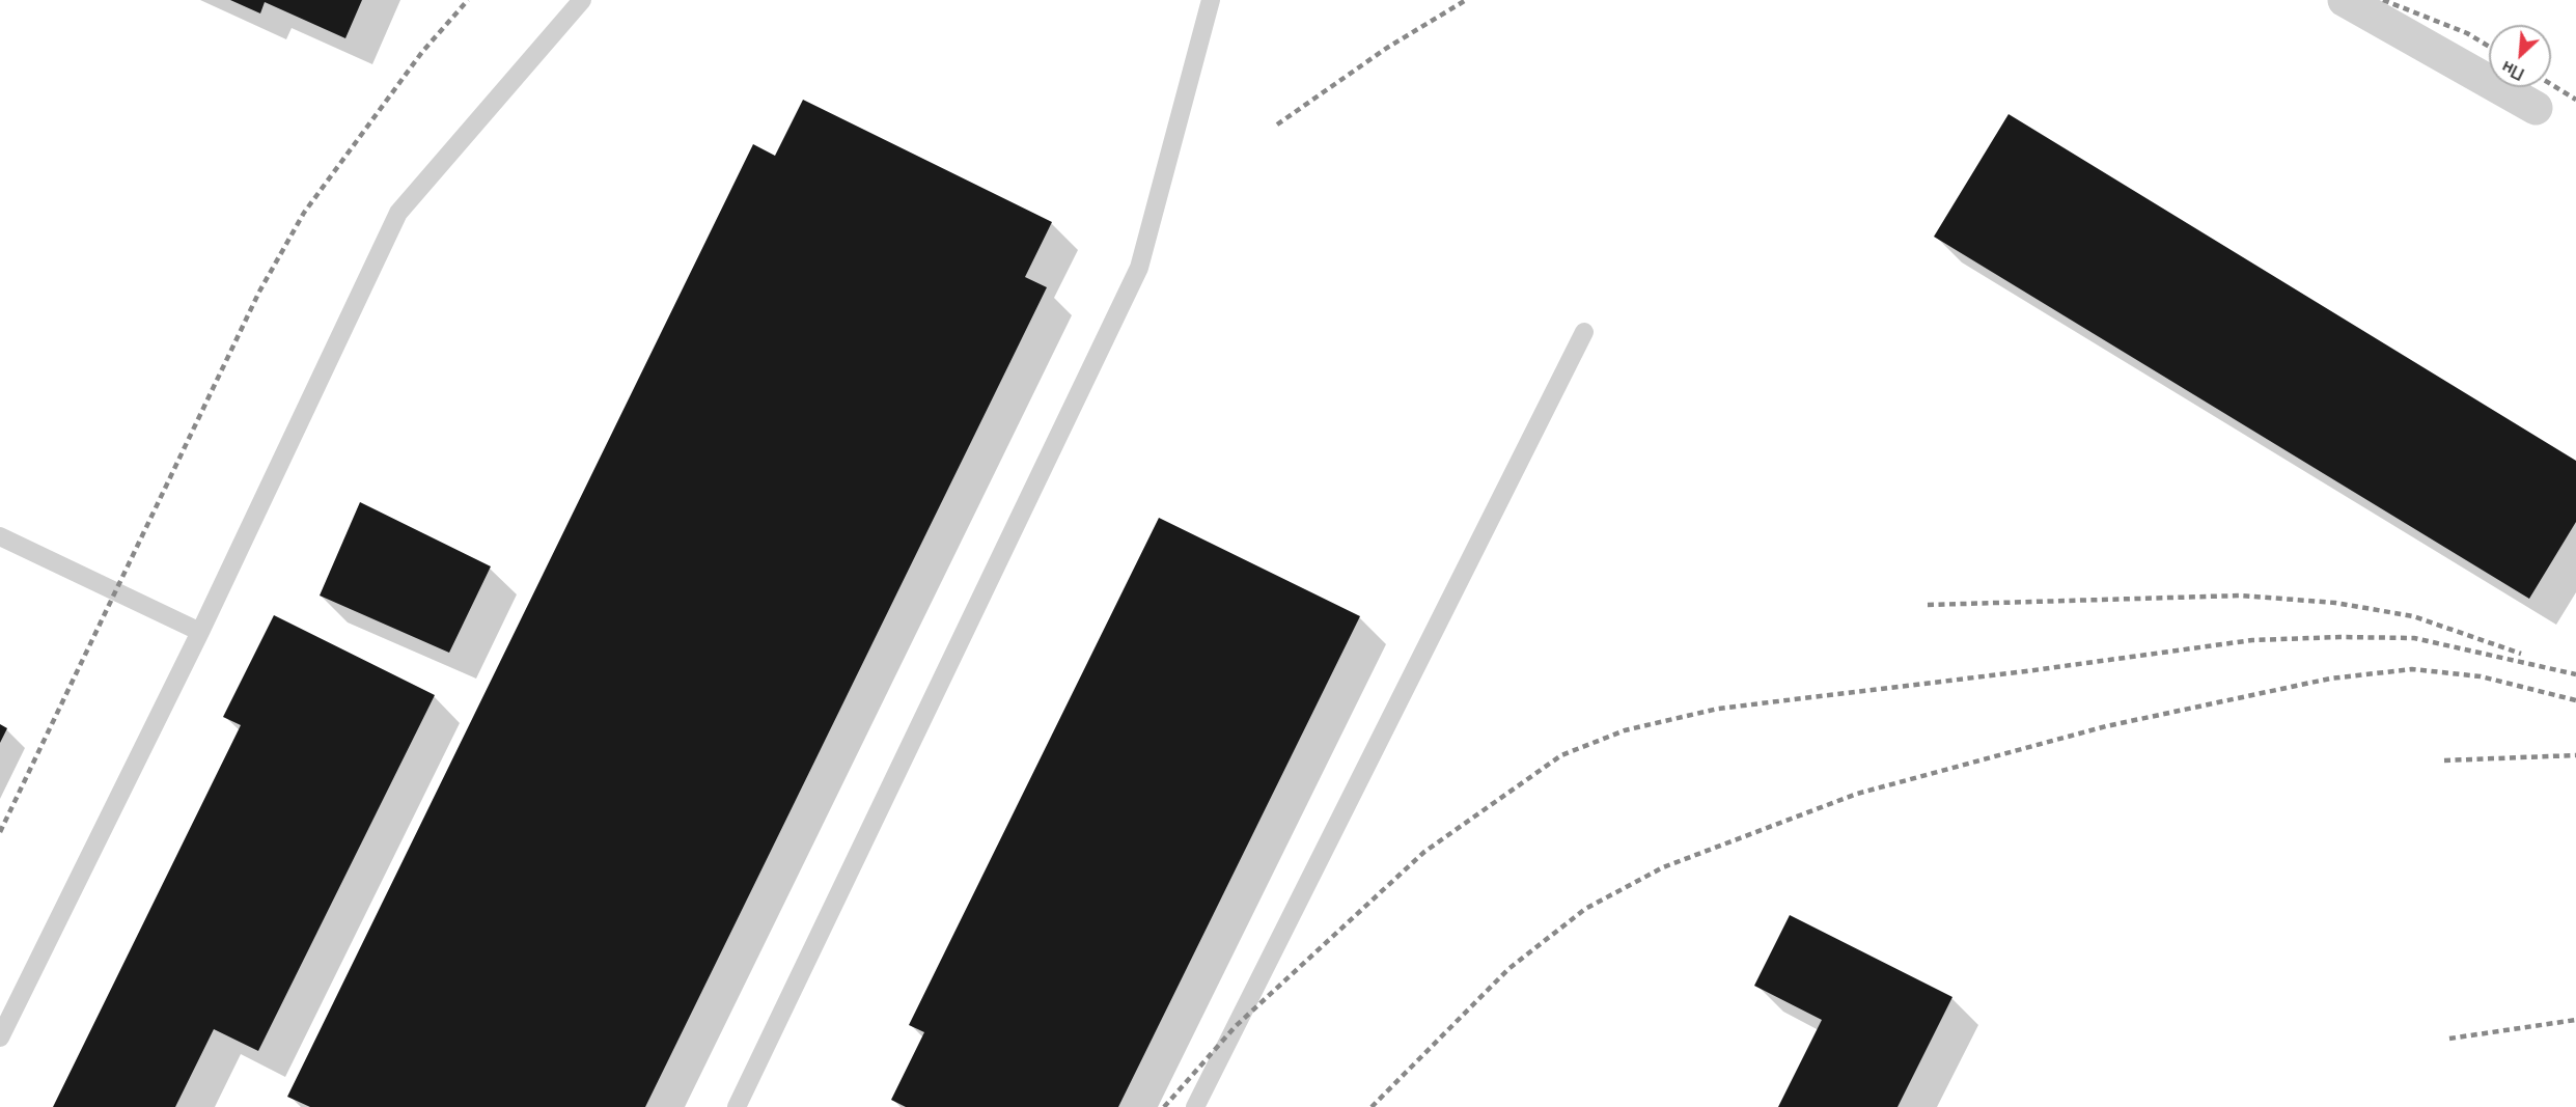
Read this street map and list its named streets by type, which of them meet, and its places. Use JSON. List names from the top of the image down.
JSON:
{
  "north": "bottom left"
}
